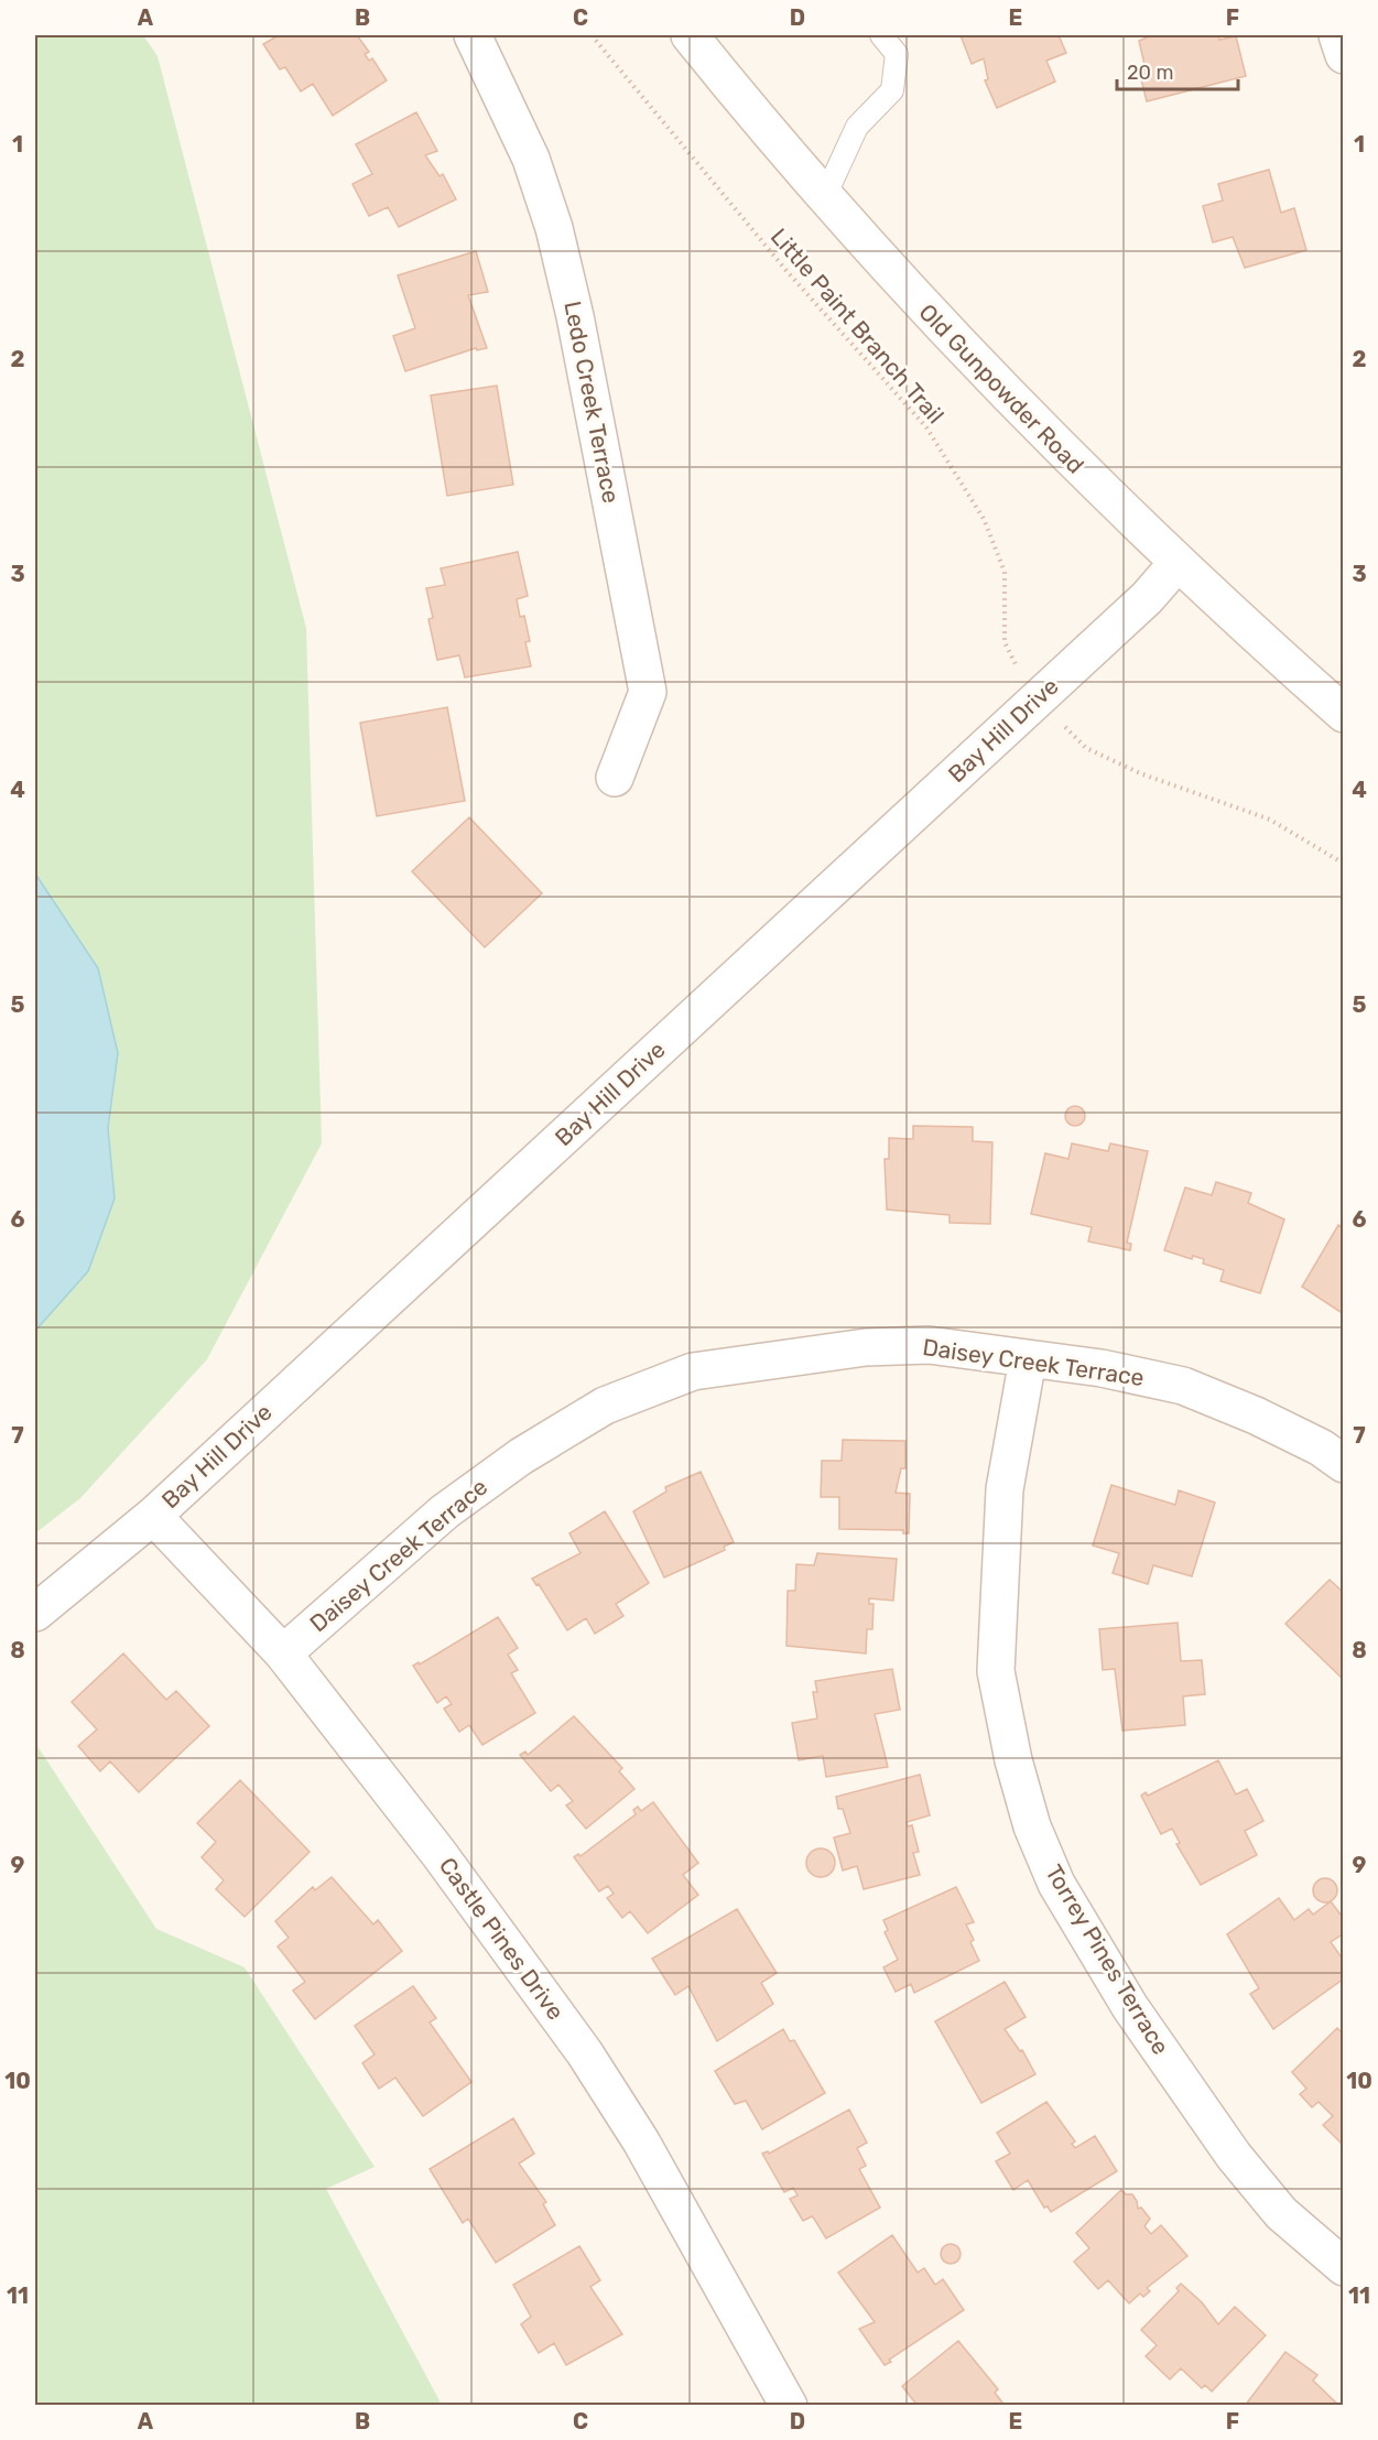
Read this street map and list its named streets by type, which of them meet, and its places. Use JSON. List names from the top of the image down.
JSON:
{
  "streets": {
    "street": [
      "Old Gunpowder Road",
      "Ledo Creek Terrace",
      "Bay Hill Drive",
      "Daisey Creek Terrace",
      "Castle Pines Drive",
      "Torrey Pines Terrace"
    ],
    "path": ["Little Paint Branch Trail"]
  },
  "crossings": [
    ["Old Gunpowder Road", "Bay Hill Drive"],
    ["Bay Hill Drive", "Castle Pines Drive"],
    ["Daisey Creek Terrace", "Castle Pines Drive"],
    ["Daisey Creek Terrace", "Torrey Pines Terrace"]
  ],
  "scale_bar": "20 m",
  "grid": {
    "columns": [
      "A",
      "B",
      "C",
      "D",
      "E",
      "F"
    ],
    "rows": [
      "1",
      "2",
      "3",
      "4",
      "5",
      "6",
      "7",
      "8",
      "9",
      "10",
      "11"
    ]
  }
}
